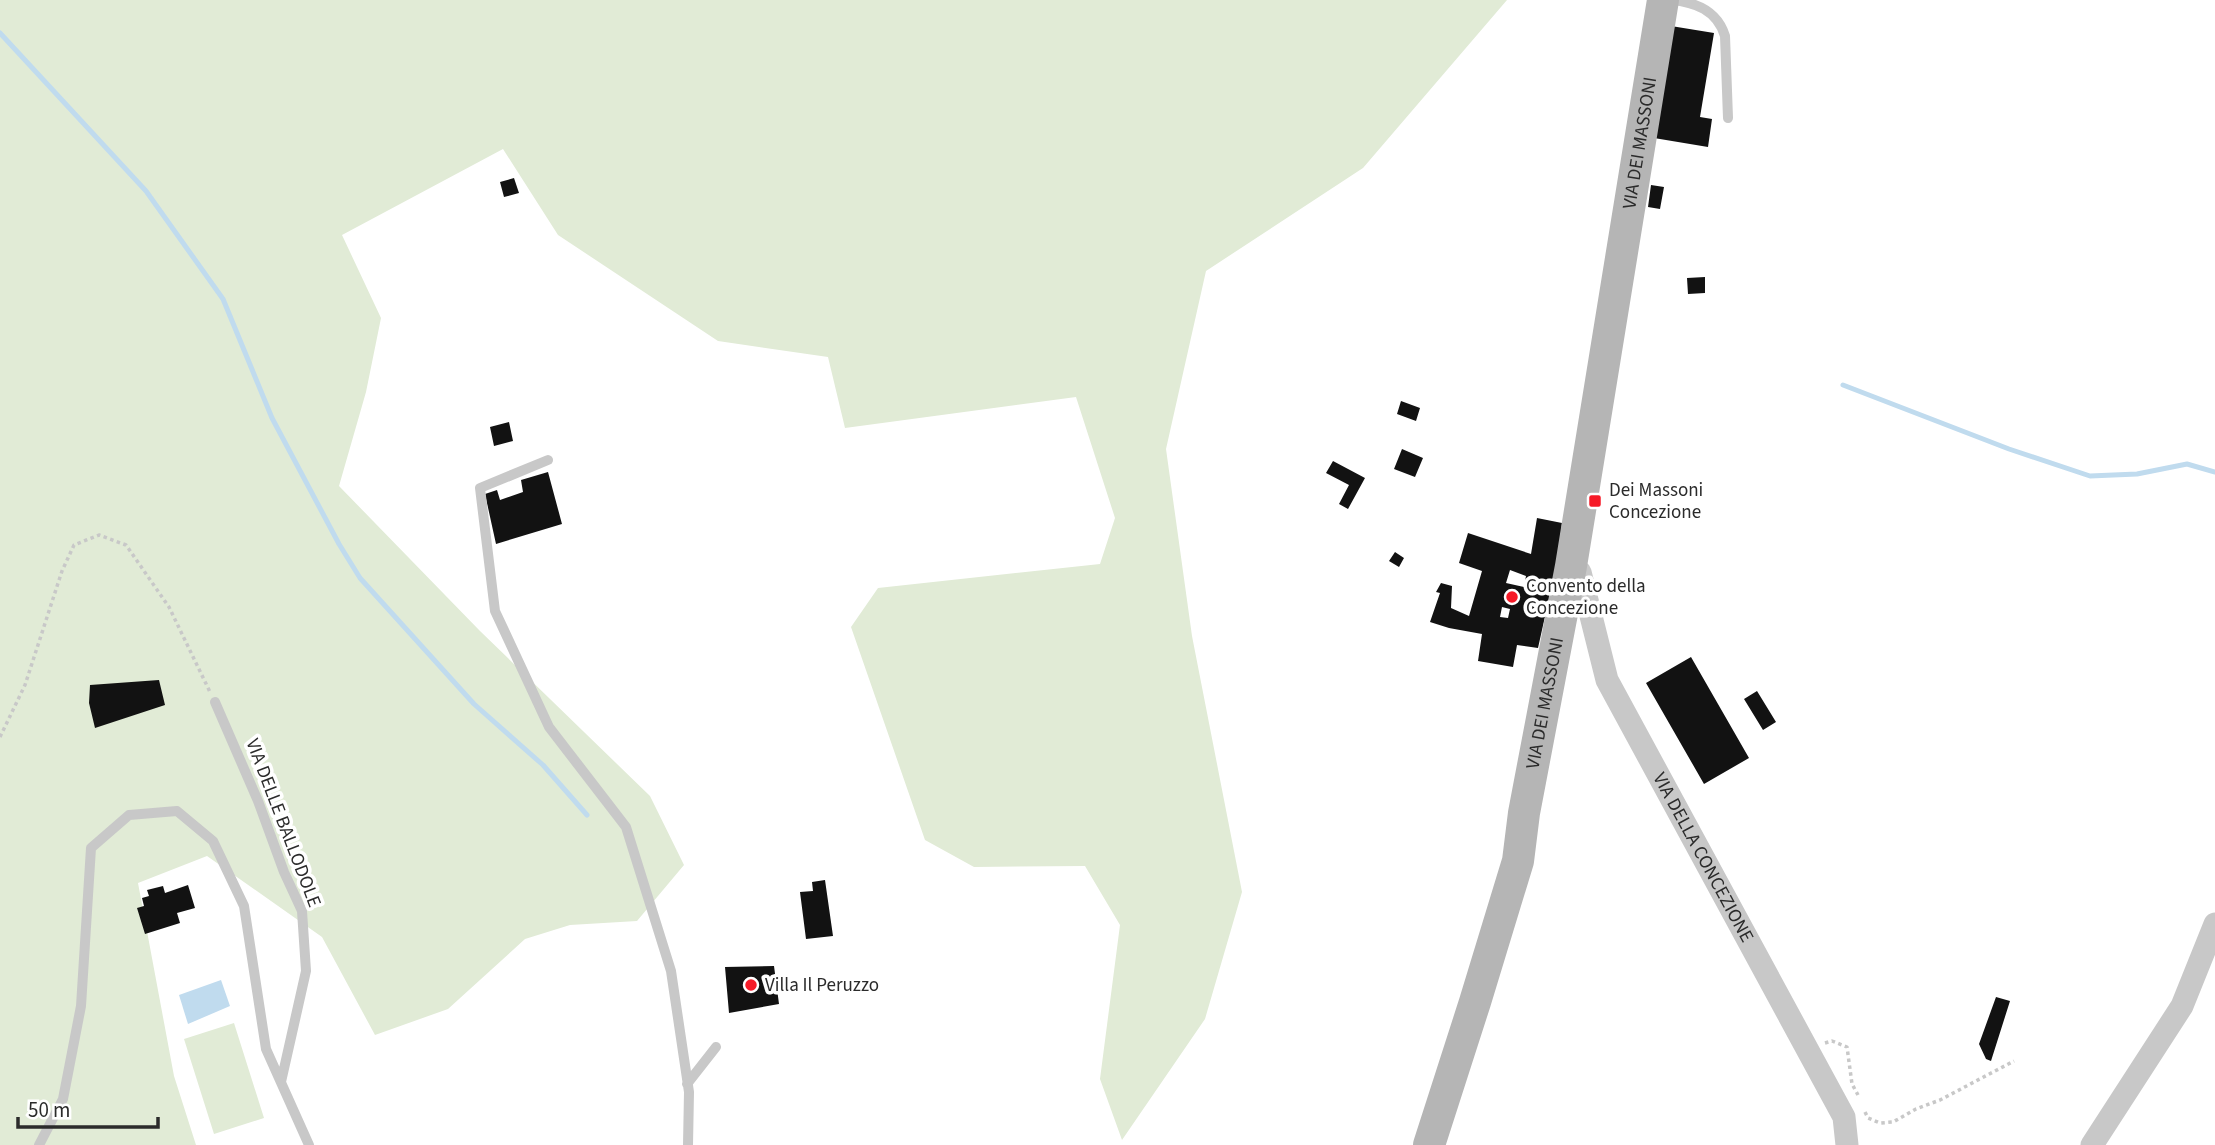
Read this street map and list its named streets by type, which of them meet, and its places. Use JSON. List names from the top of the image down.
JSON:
{
  "streets": {
    "street": ["VIA DEI MASSONI", "VIA DELLA CONCEZIONE"],
    "lane": ["VIA DELLE BALLODOLE"]
  },
  "crossings": [
    ["VIA DEI MASSONI", "VIA DELLA CONCEZIONE"]
  ],
  "places": {
    "transit": ["Dei Massoni Concezione"],
    "other": ["Convento della Concezione", "Villa Il Peruzzo"]
  },
  "scale_bar": "50 m"
}
